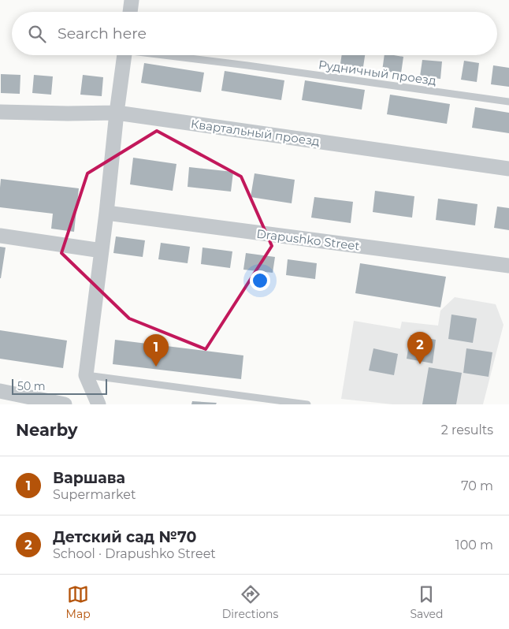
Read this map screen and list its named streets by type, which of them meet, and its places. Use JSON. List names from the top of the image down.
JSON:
{
  "streets": {
    "street": ["Квартальный проезд", "Drapushko Street"],
    "lane": ["Рудничный проезд"]
  },
  "scale_bar": "50 m",
  "page": {
    "search": "Search here",
    "pins": ["2", "1"],
    "scale": "50 m",
    "heading": ["Nearby", "2 results"],
    "list": [
      {
        "mark": "1",
        "name": "Варшава",
        "note": "Supermarket",
        "value": "70 m"
      },
      {
        "mark": "2",
        "name": "Детский сад №70",
        "note": "School · Drapushko Street",
        "value": "100 m"
      }
    ],
    "nav": ["Map", "Directions", "Saved"]
  }
}
